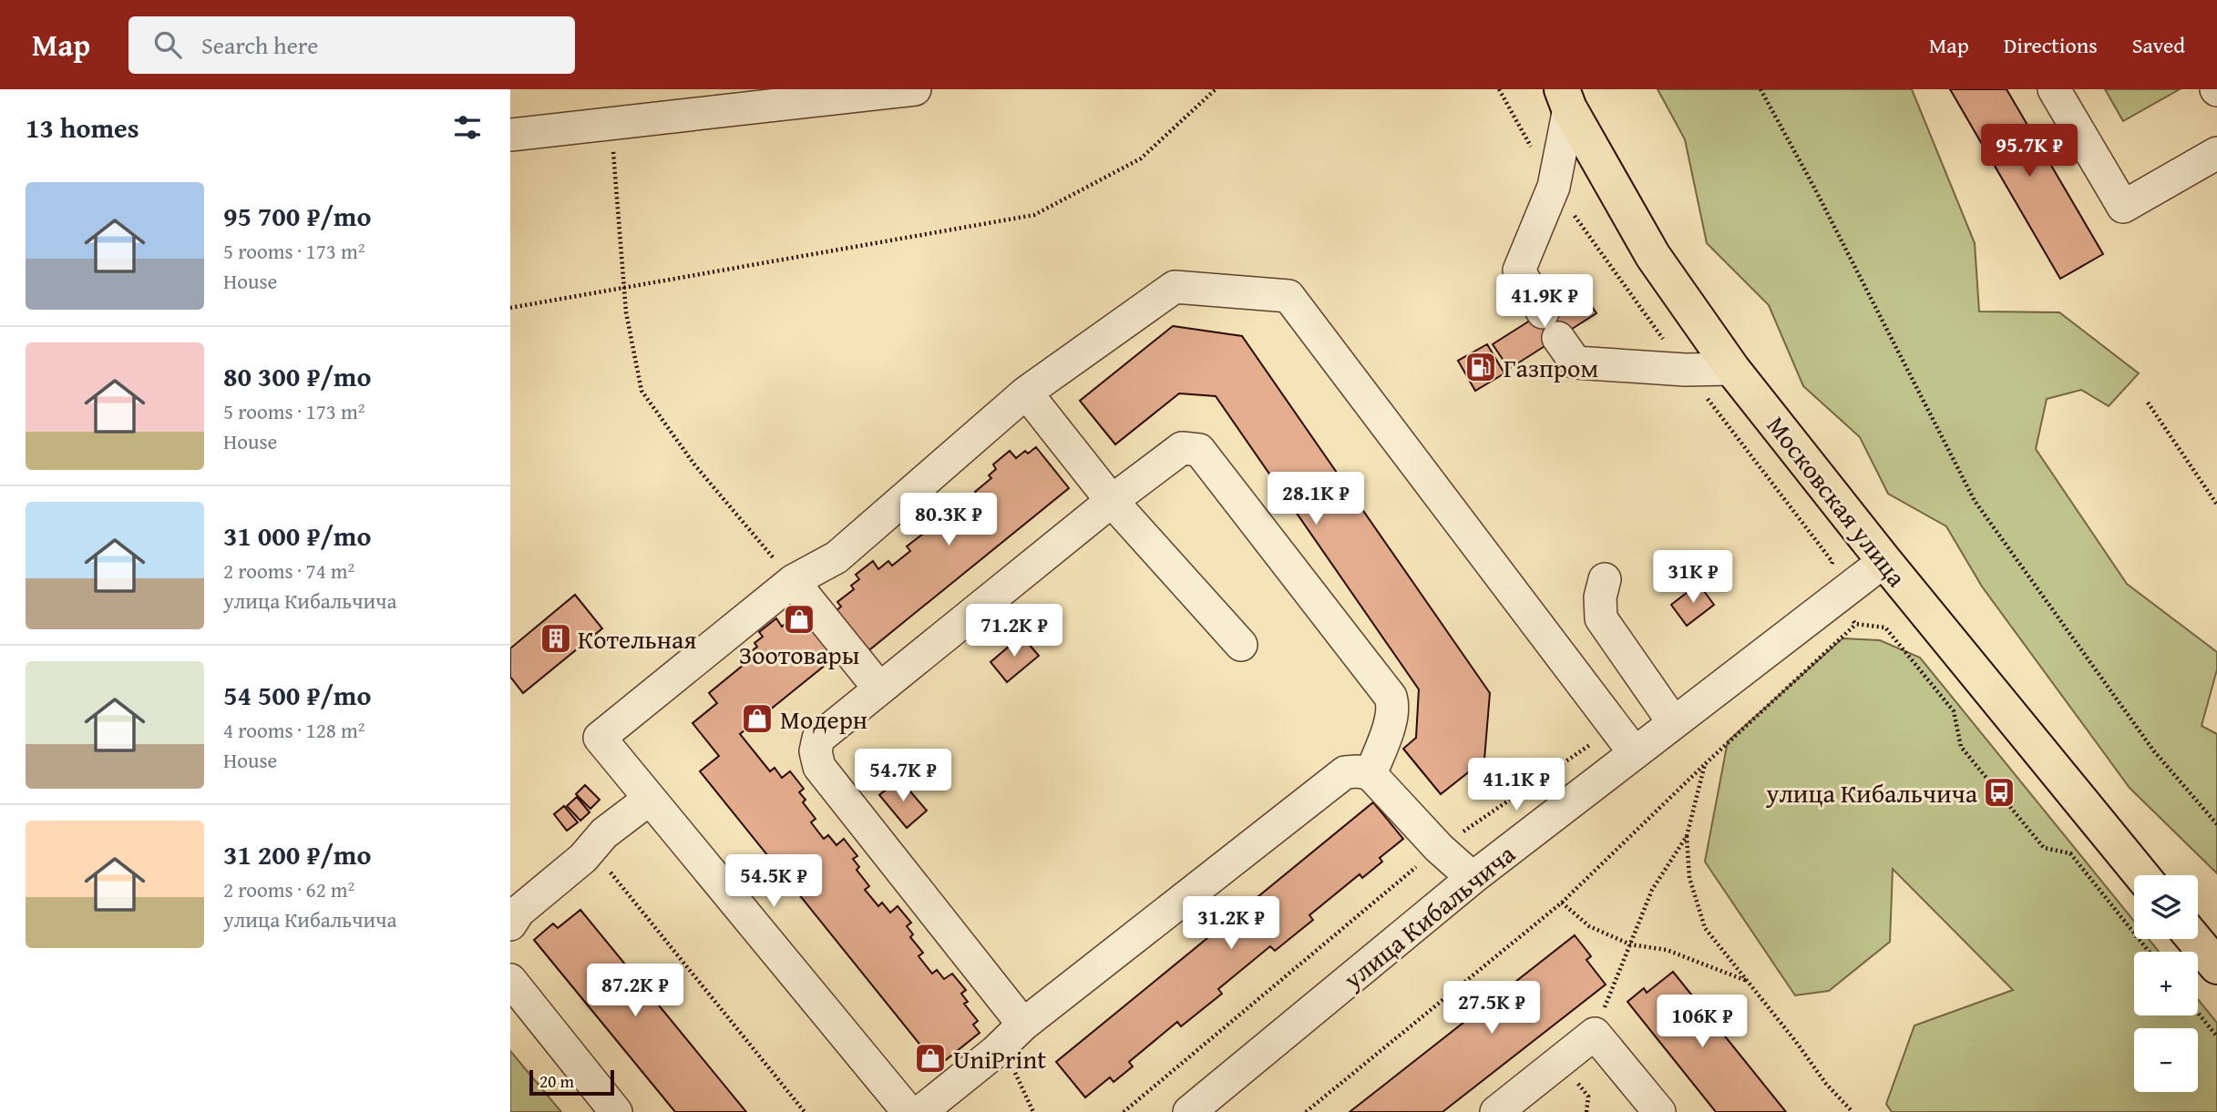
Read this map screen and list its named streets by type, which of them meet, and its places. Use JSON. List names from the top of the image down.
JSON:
{
  "streets": {
    "main road": ["Московская улица"],
    "street": ["улица Кибальчича"]
  },
  "crossings": [
    ["Московская улица", "улица Кибальчича"]
  ],
  "places": {
    "fuel station": ["Газпром"],
    "shop": ["Зоотовары", "Модерн", "UniPrint"],
    "building": ["Котельная"],
    "bus stop": ["улица Кибальчича"]
  },
  "scale_bar": "20 m",
  "page": {
    "header": "Map",
    "search": "Search here",
    "nav": ["Map", "Directions", "Saved"],
    "heading": "13 homes",
    "price": [
      "95.7K ₽",
      "41.9K ₽",
      "28.1K ₽",
      "80.3K ₽",
      "31K ₽",
      "71.2K ₽",
      "54.7K ₽",
      "41.1K ₽",
      "54.5K ₽",
      "31.2K ₽",
      "87.2K ₽",
      "27.5K ₽",
      "106K ₽"
    ],
    "list": [
      {
        "name": "95 700 ₽/mo",
        "note": "5 rooms · 173 m² · House"
      },
      {
        "name": "80 300 ₽/mo",
        "note": "5 rooms · 173 m² · House"
      },
      {
        "name": "31 000 ₽/mo",
        "note": "2 rooms · 74 m² · улица Кибальчича"
      },
      {
        "name": "54 500 ₽/mo",
        "note": "4 rooms · 128 m² · House"
      },
      {
        "name": "31 200 ₽/mo",
        "note": "2 rooms · 62 m² · улица Кибальчича"
      }
    ],
    "map_buttons": ["+", "−"],
    "scale": "20 m"
  }
}
